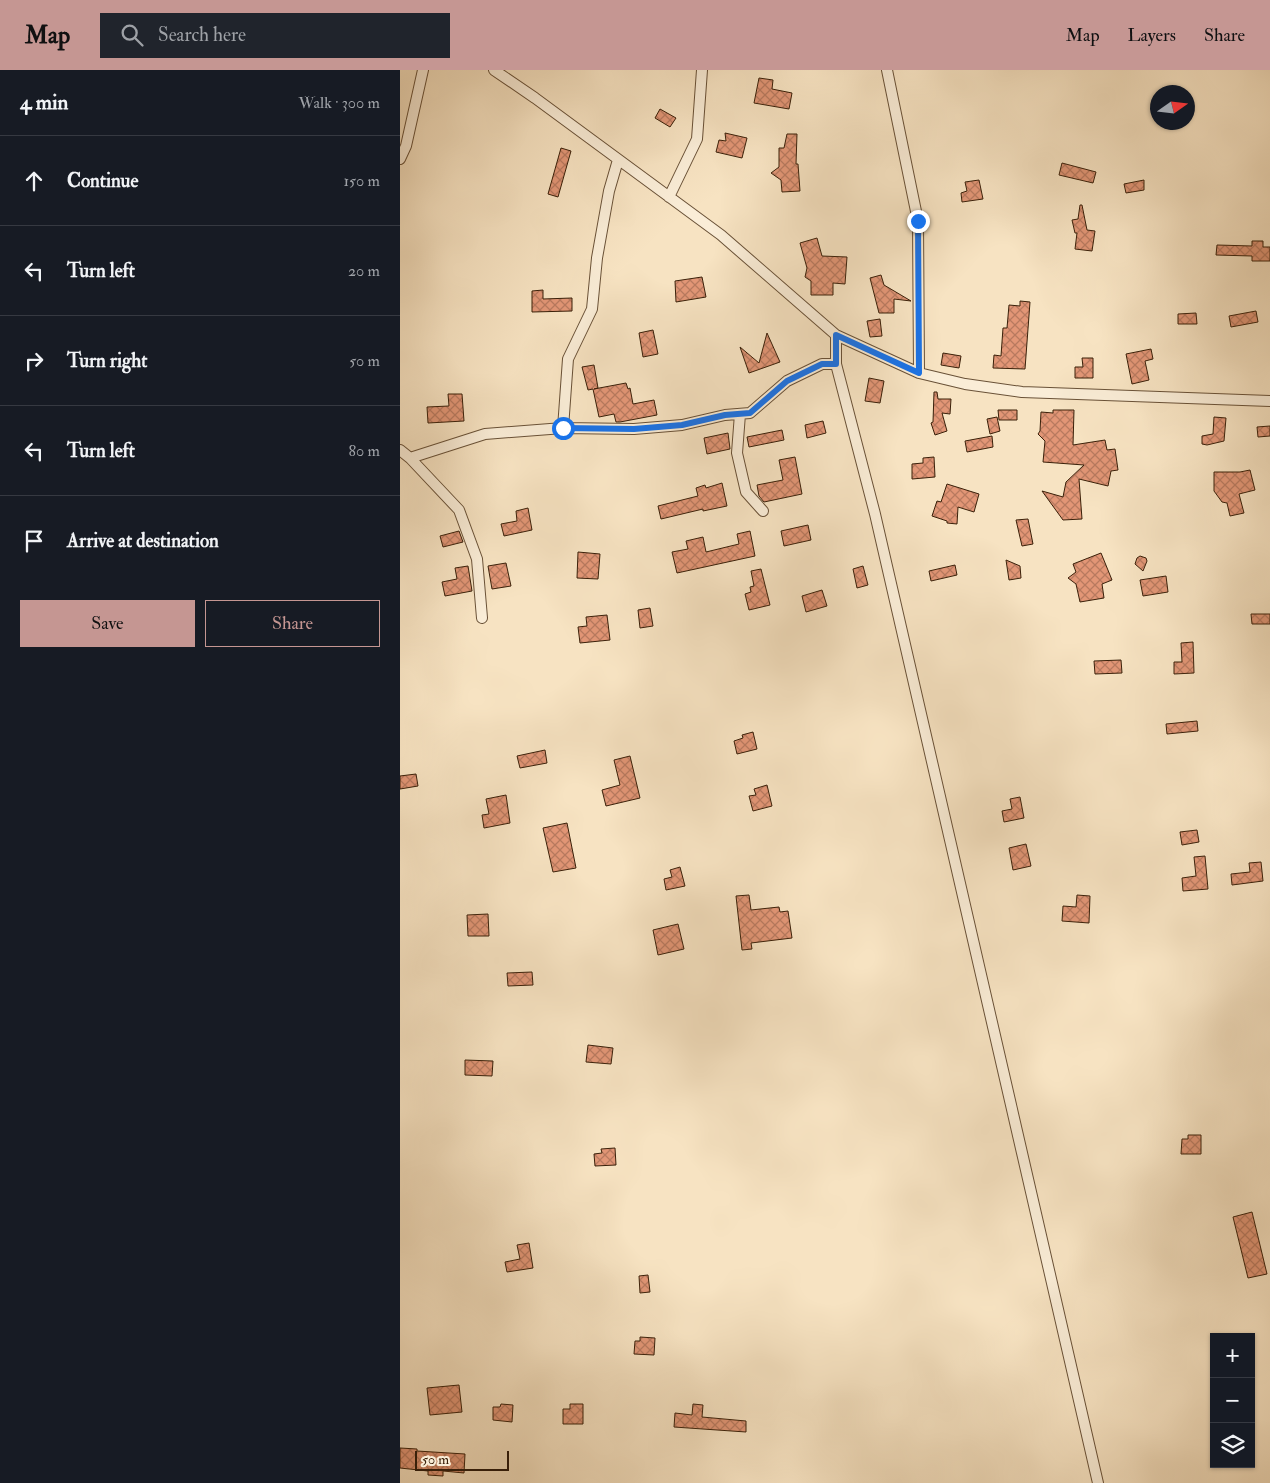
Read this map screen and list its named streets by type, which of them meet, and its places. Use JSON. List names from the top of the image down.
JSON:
{
  "scale_bar": "50 m",
  "north": "right",
  "page": {
    "header": "Map",
    "search": "Search here",
    "nav": ["Map", "Layers", "Share"],
    "heading": ["4 min", "Walk · 300 m"],
    "list": [
      ["Continue", "150 m"],
      ["Turn left", "20 m"],
      ["Turn right", "50 m"],
      ["Turn left", "80 m"],
      "Arrive at destination"
    ],
    "buttons": ["Save", "Share"],
    "map_buttons": ["+", "−"],
    "scale": "50 m"
  }
}
